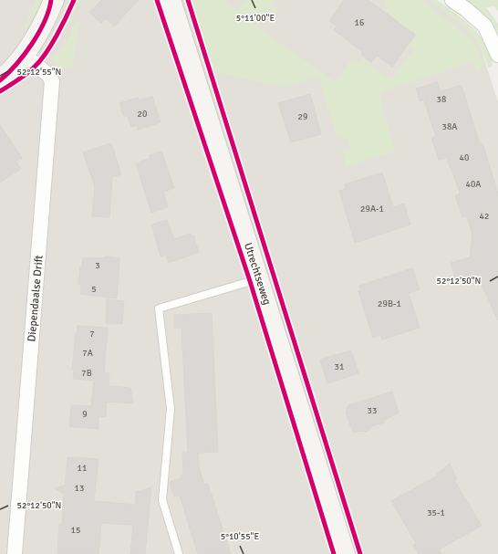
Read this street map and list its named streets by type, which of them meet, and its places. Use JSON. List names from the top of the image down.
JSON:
{
  "streets": {
    "main road": ["Utrechtseweg"],
    "street": ["Diependaalse Drift"]
  },
  "house_numbers": [
    "16",
    "38",
    "20",
    "29",
    "38A",
    "40",
    "40A",
    "29A-1",
    "42",
    "3",
    "5",
    "29B-1",
    "7",
    "7A",
    "31",
    "7B",
    "33",
    "9",
    "11",
    "13",
    "35-1",
    "15"
  ],
  "coordinates": [
    "5°11'00\"E",
    "52°12'55\"N",
    "52°12'50\"N",
    "5°10'55\"E"
  ]
}
